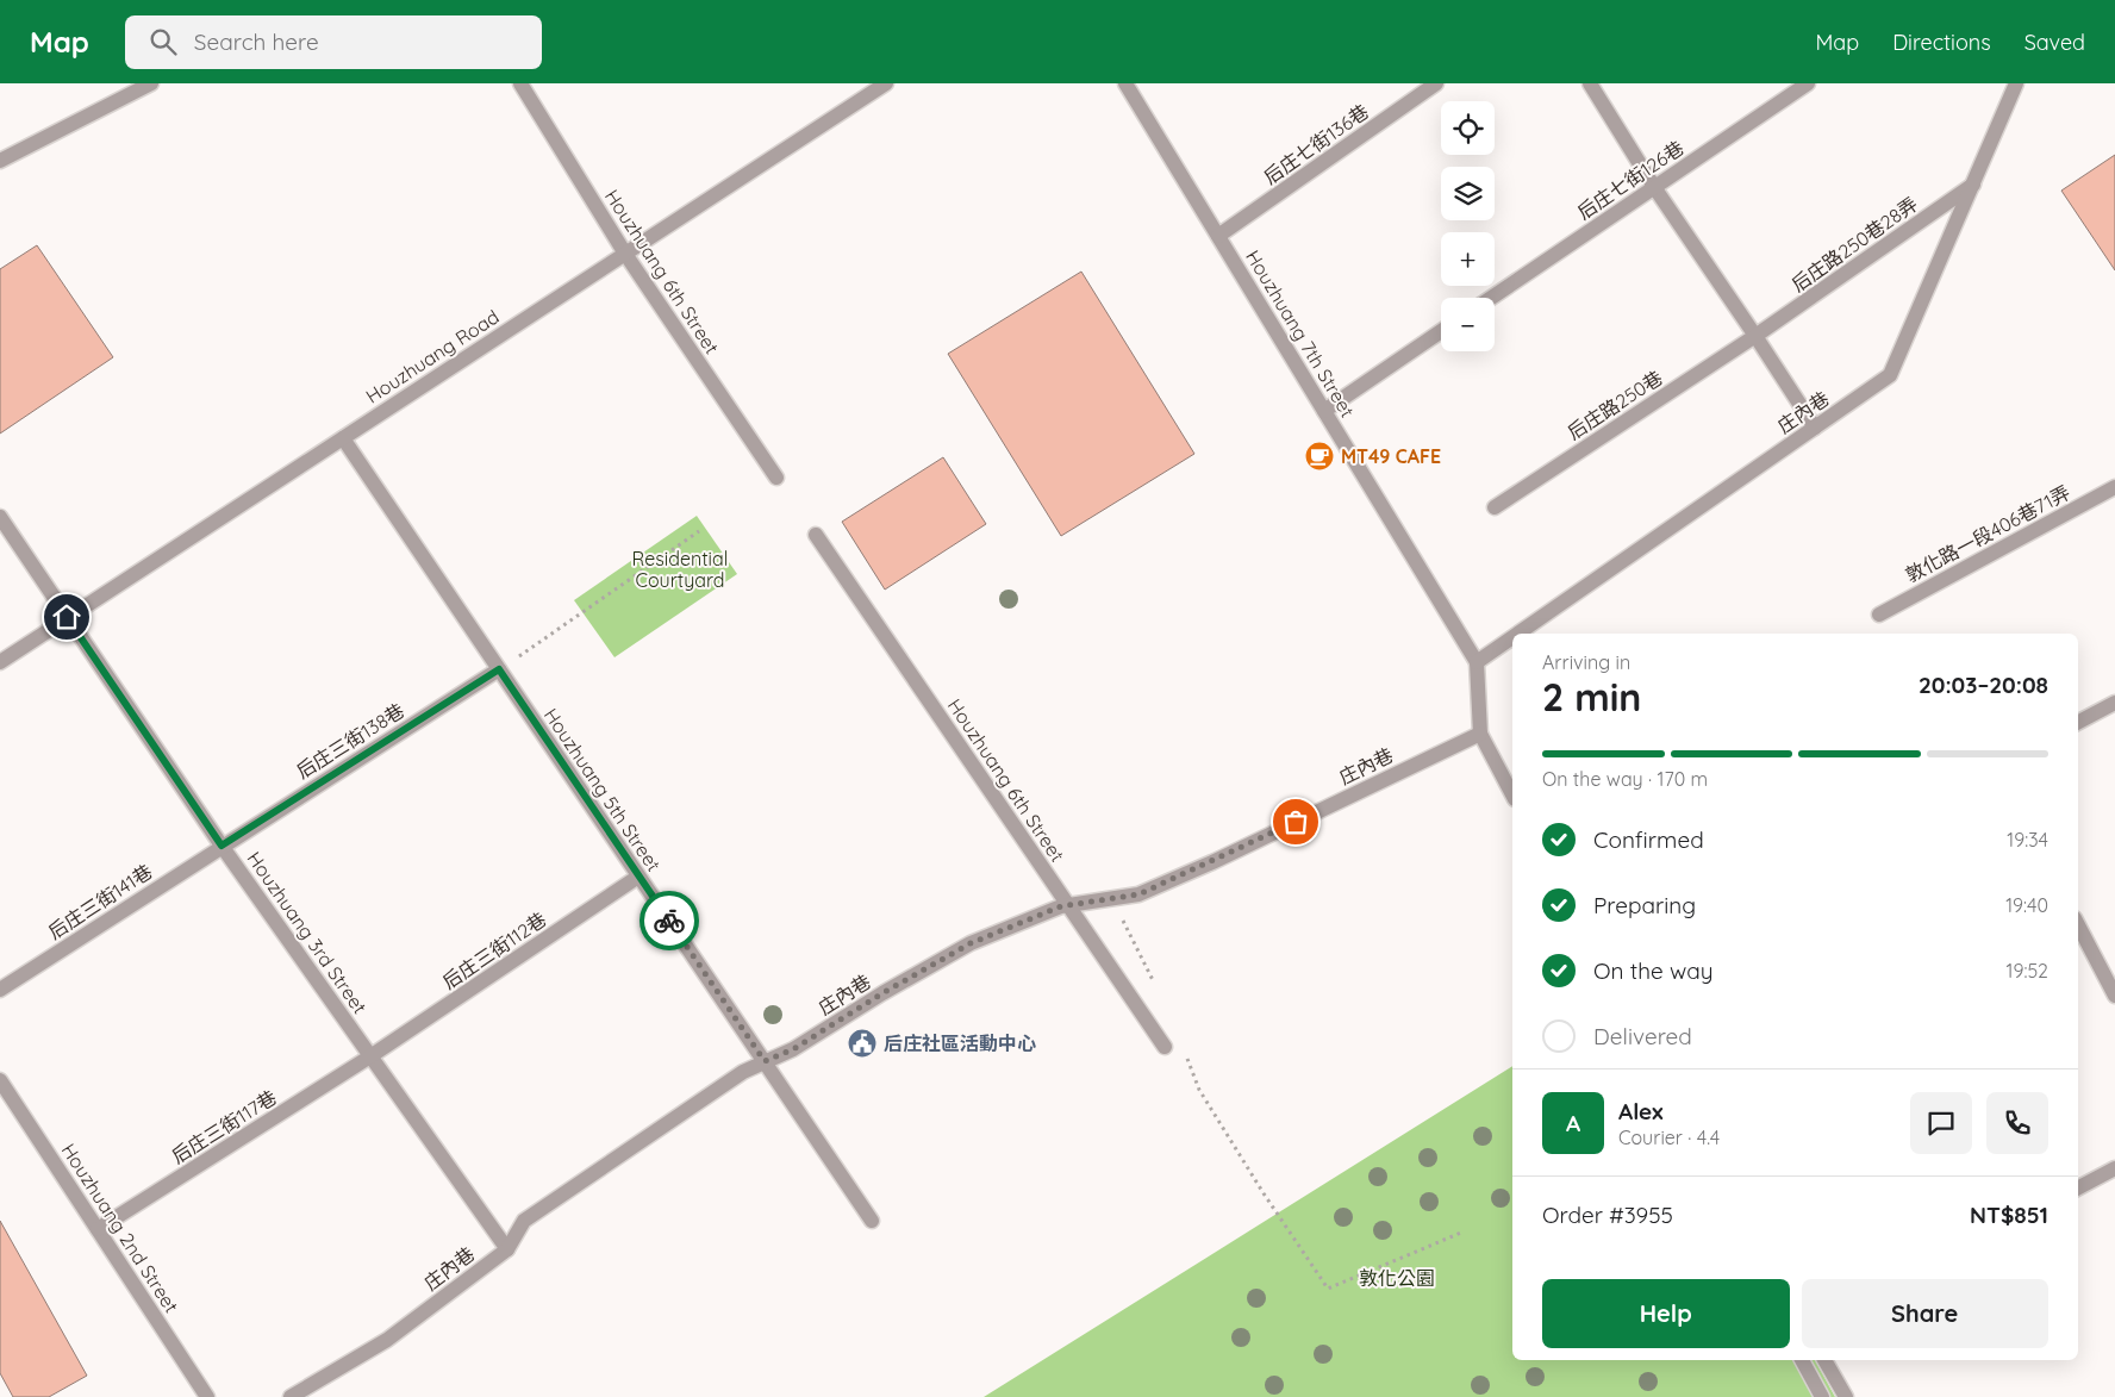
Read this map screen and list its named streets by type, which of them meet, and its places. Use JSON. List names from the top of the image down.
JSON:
{
  "streets": {
    "street": [
      "后庄七街136巷",
      "后庄七街126巷",
      "后庄路250巷28弄",
      "Houzhuang 6th Street",
      "Houzhuang 7th Street",
      "Houzhuang Road",
      "后庄路250巷",
      "庄內巷",
      "敦化路一段406巷71弄",
      "后庄三街138巷",
      "Houzhuang 5th Street",
      "后庄三街141巷",
      "Houzhuang 3rd Street",
      "后庄三街112巷",
      "后庄三街117巷",
      "Houzhuang 2nd Street"
    ]
  },
  "crossings": [
    ["后庄七街136巷", "Houzhuang 7th Street"],
    ["后庄路250巷28弄", "后庄路250巷"],
    ["后庄路250巷28弄", "庄內巷"],
    ["Houzhuang 6th Street", "Houzhuang Road"],
    ["Houzhuang 6th Street", "庄內巷"],
    ["Houzhuang 7th Street", "庄內巷"],
    ["Houzhuang Road", "Houzhuang 5th Street"],
    ["Houzhuang Road", "Houzhuang 3rd Street"],
    ["庄內巷", "Houzhuang 5th Street"],
    ["庄內巷", "Houzhuang 3rd Street"],
    ["后庄三街138巷", "Houzhuang 5th Street"],
    ["后庄三街138巷", "后庄三街141巷"],
    ["后庄三街138巷", "Houzhuang 3rd Street"],
    ["Houzhuang 5th Street", "后庄三街112巷"],
    ["后庄三街141巷", "Houzhuang 3rd Street"],
    ["Houzhuang 3rd Street", "后庄三街112巷"],
    ["Houzhuang 3rd Street", "后庄三街117巷"],
    ["后庄三街112巷", "后庄三街117巷"],
    ["后庄三街117巷", "Houzhuang 2nd Street"]
  ],
  "parks": ["Residential Courtyard", "敦化公園"],
  "places": {
    "cafe": ["MT49 CAFE"],
    "public building": ["后庄社區活動中心"]
  },
  "page": {
    "header": "Map",
    "search": "Search here",
    "nav": ["Map", "Directions", "Saved"],
    "map_buttons": ["+", "−"],
    "heading": ["2 min", "Arriving in", "20:03–20:08"],
    "panel": [
      "Alex",
      "Courier · 4.4",
      "Order #3955",
      "NT$851"
    ],
    "bar": "On the way · 170 m",
    "list": [
      ["Confirmed", "19:34"],
      ["Preparing", "19:40"],
      ["On the way", "19:52"],
      "Delivered"
    ],
    "round": "A",
    "buttons": ["Help", "Share"]
  }
}
